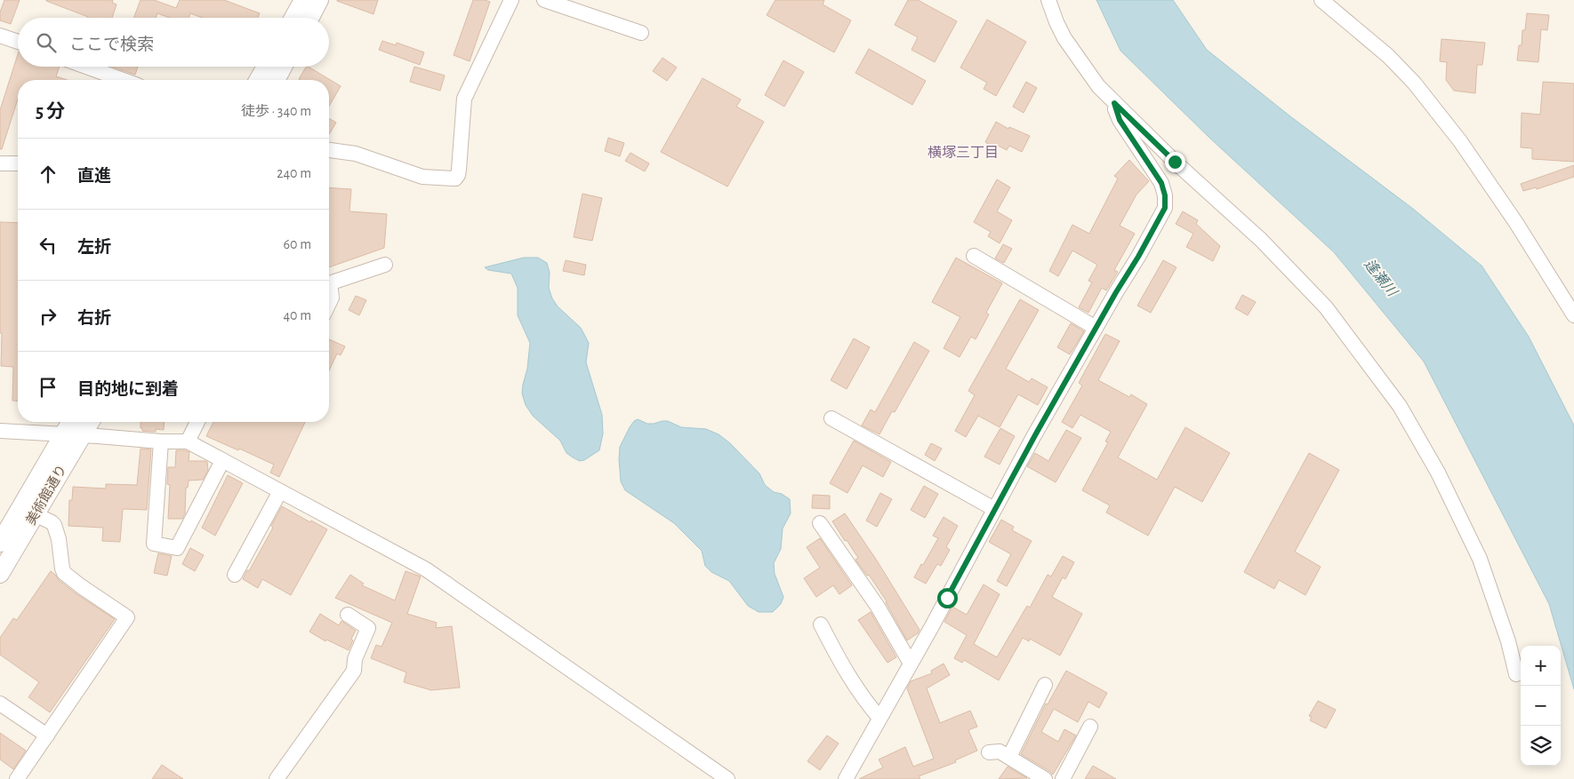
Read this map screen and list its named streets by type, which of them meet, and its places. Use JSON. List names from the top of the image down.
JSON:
{
  "streets": {
    "street": ["美術館通り"]
  },
  "districts": ["横塚三丁目"],
  "water": ["逢瀬川"],
  "page": {
    "search": "ここで検索",
    "heading": ["5 分", "徒歩 · 340 m"],
    "list": [
      ["直進", "240 m"],
      ["左折", "60 m"],
      ["右折", "40 m"],
      "目的地に到着"
    ],
    "map_buttons": ["+", "−"]
  }
}
